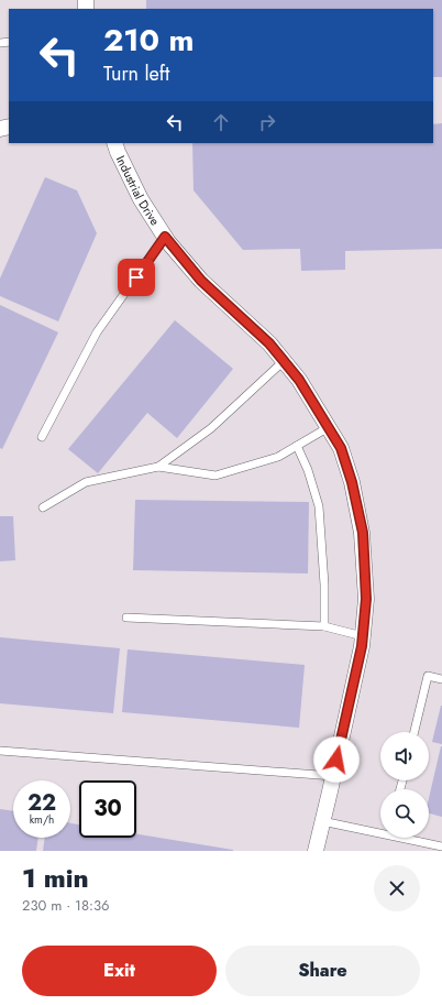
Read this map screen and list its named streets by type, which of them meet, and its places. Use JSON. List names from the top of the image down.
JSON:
{
  "streets": {
    "street": ["Industrial Drive"]
  },
  "page": {
    "turn": ["210 m", "Turn left"],
    "speed": "22 km/h",
    "limit": "30",
    "heading": ["1 min", "230 m · 18:36"],
    "buttons": ["Exit", "Share"]
  }
}
